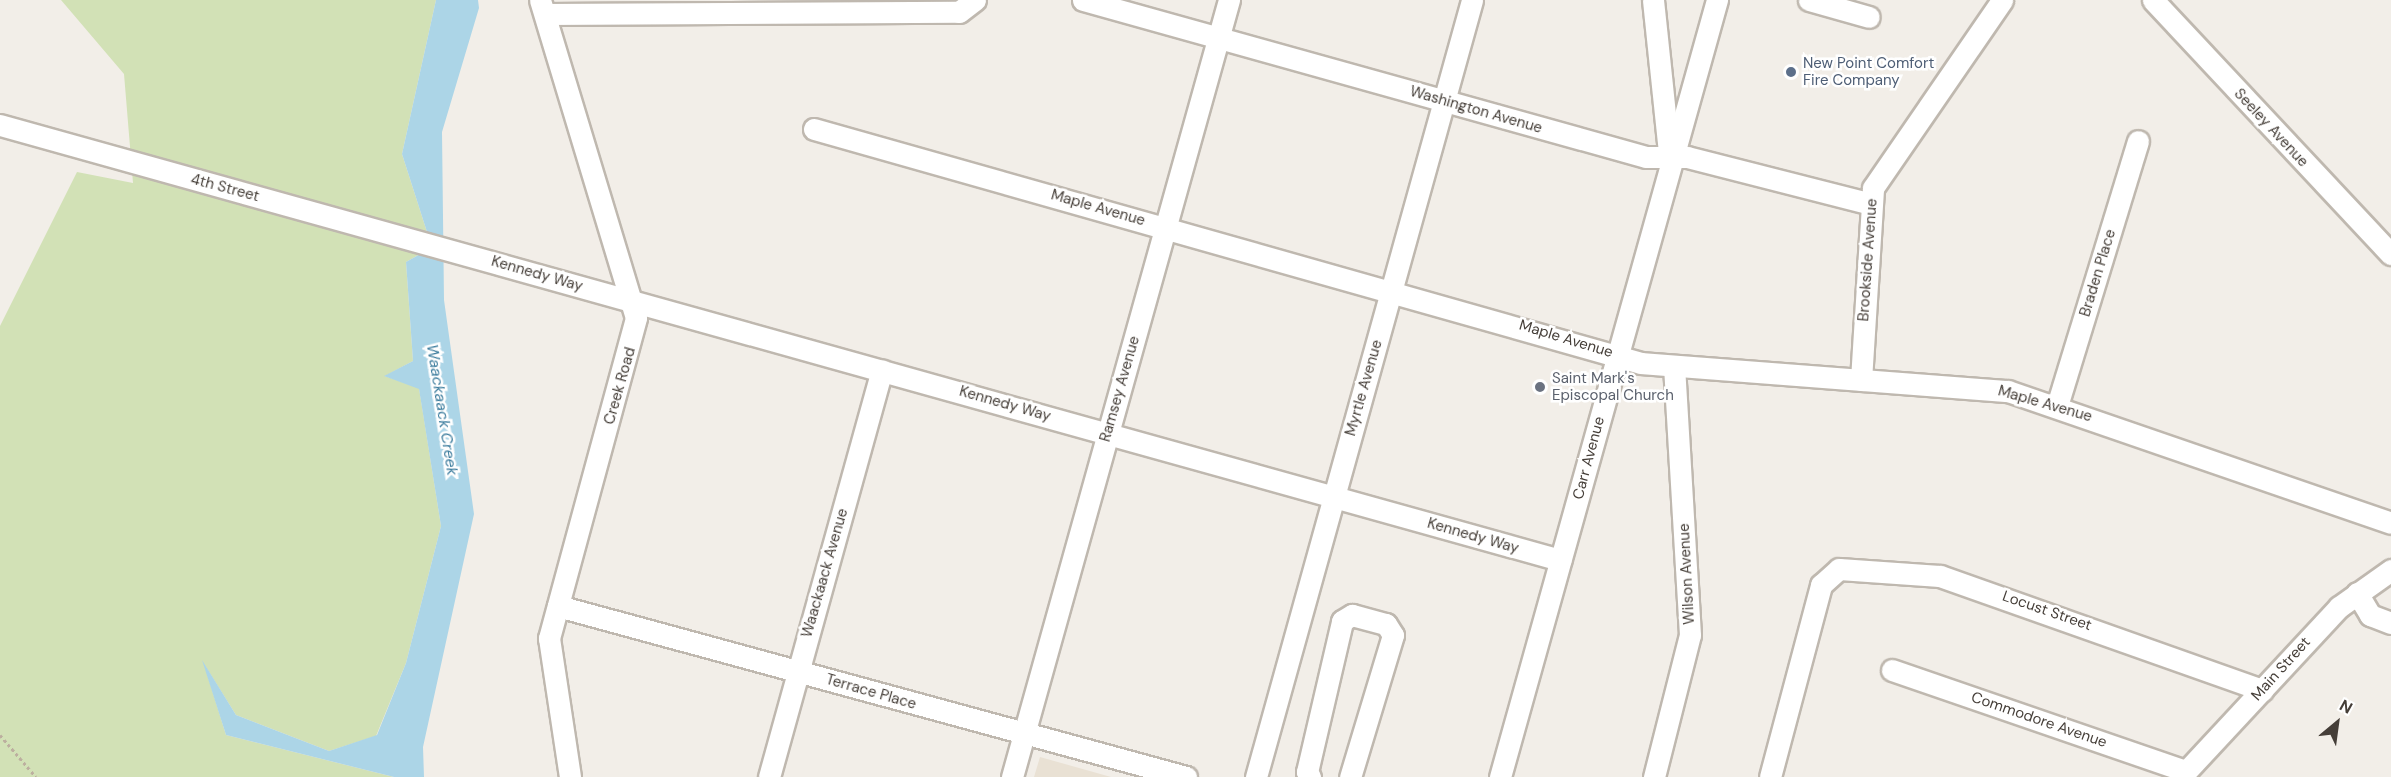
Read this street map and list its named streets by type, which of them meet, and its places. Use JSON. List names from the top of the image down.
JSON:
{
  "streets": {
    "street": [
      "Washington Avenue",
      "Seeley Avenue",
      "4th Street",
      "Maple Avenue",
      "Brookside Avenue",
      "Braden Place",
      "Kennedy Way",
      "Creek Road",
      "Myrtle Avenue",
      "Ramsey Avenue",
      "Carr Avenue",
      "Waackaack Avenue",
      "Wilson Avenue",
      "Locust Street",
      "Main Street",
      "Terrace Place",
      "Commodore Avenue"
    ]
  },
  "crossings": [
    ["Washington Avenue", "Brookside Avenue"],
    ["Washington Avenue", "Myrtle Avenue"],
    ["Washington Avenue", "Ramsey Avenue"],
    ["Washington Avenue", "Carr Avenue"],
    ["4th Street", "Kennedy Way"],
    ["Maple Avenue", "Brookside Avenue"],
    ["Maple Avenue", "Braden Place"],
    ["Maple Avenue", "Myrtle Avenue"],
    ["Maple Avenue", "Ramsey Avenue"],
    ["Maple Avenue", "Carr Avenue"],
    ["Maple Avenue", "Wilson Avenue"],
    ["Kennedy Way", "Creek Road"],
    ["Kennedy Way", "Myrtle Avenue"],
    ["Kennedy Way", "Ramsey Avenue"],
    ["Kennedy Way", "Carr Avenue"],
    ["Kennedy Way", "Waackaack Avenue"],
    ["Creek Road", "Terrace Place"],
    ["Ramsey Avenue", "Terrace Place"],
    ["Waackaack Avenue", "Terrace Place"],
    ["Locust Street", "Main Street"],
    ["Main Street", "Commodore Avenue"]
  ],
  "water": ["Waackaack Creek"],
  "places": ["New Point Comfort Fire Company", "Saint Mark's Episcopal Church"],
  "north": "top right"
}
